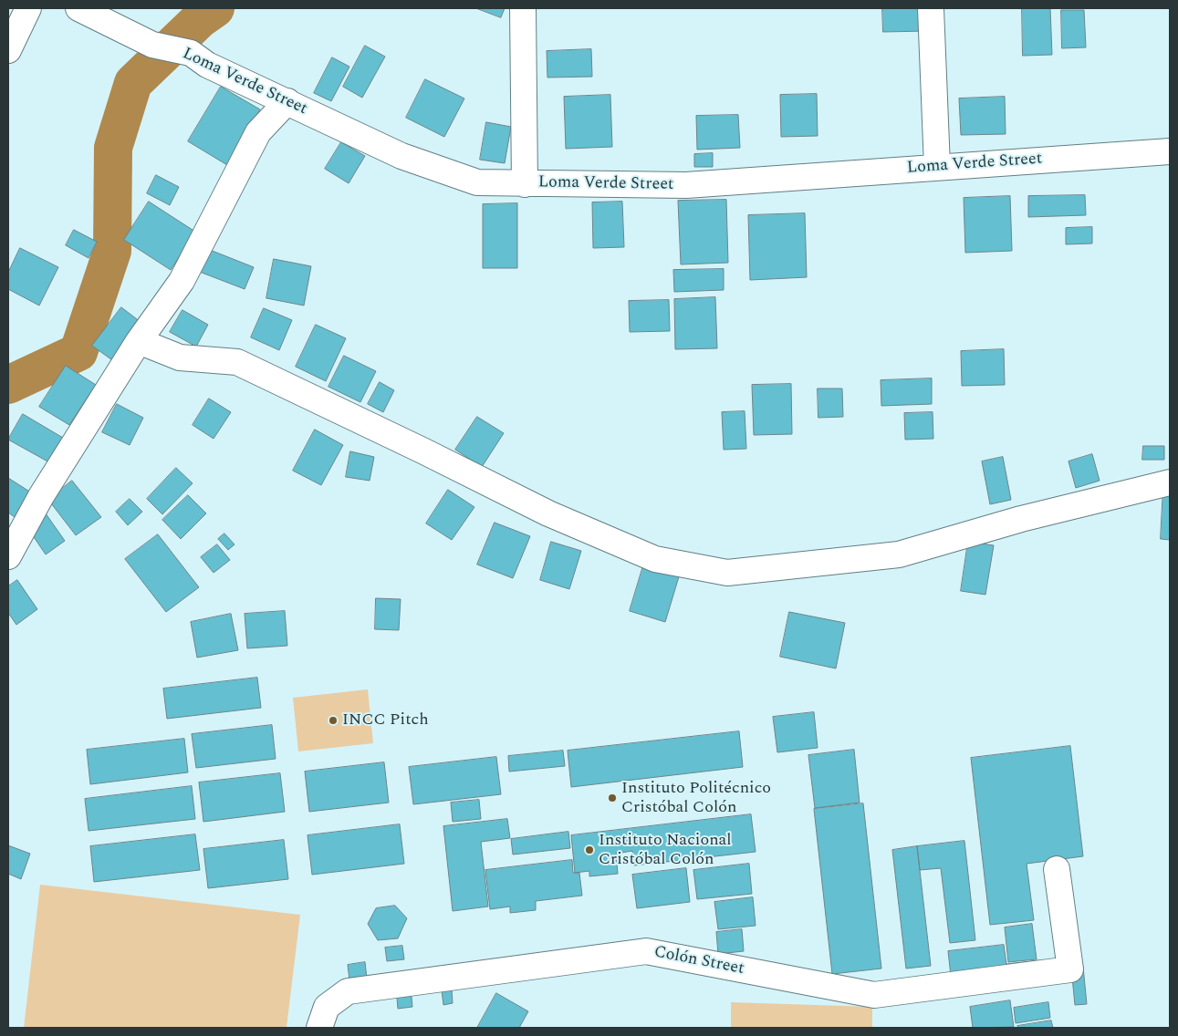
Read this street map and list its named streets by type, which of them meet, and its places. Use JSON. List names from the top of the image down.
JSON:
{
  "streets": {
    "street": ["Loma Verde Street", "Colón Street"]
  },
  "places": ["INCC Pitch", "Instituto Politécnico Cristóbal Colón", "Instituto Nacional Cristóbal Colón"]
}
